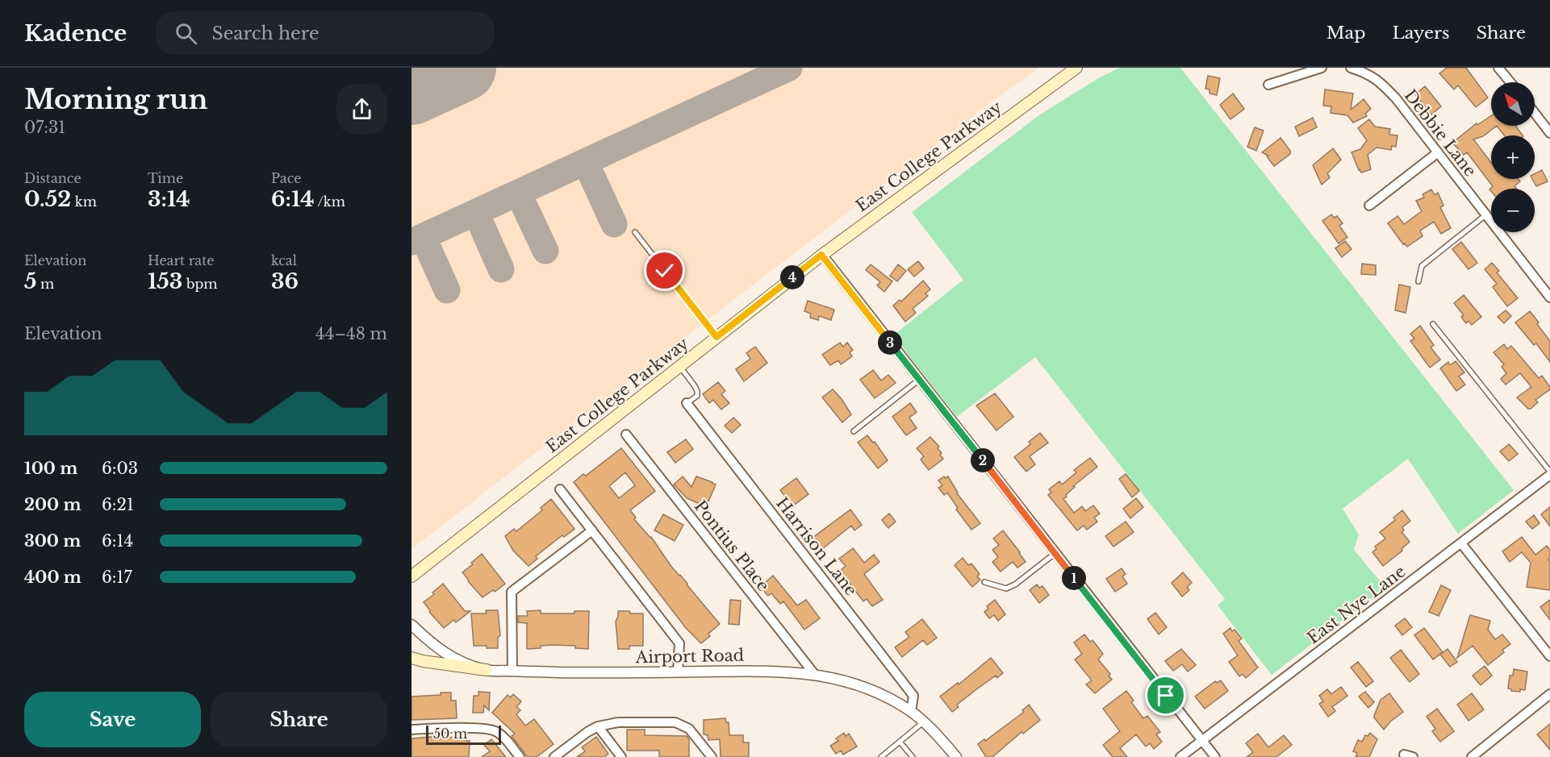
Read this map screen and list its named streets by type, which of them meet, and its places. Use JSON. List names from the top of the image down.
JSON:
{
  "streets": {
    "main road": ["East College Parkway"],
    "street": [
      "Debbie Lane",
      "Pontius Place",
      "Harrison Lane",
      "East Nye Lane",
      "Airport Road"
    ]
  },
  "crossings": [
    ["Pontius Place", "Airport Road"],
    ["Harrison Lane", "Airport Road"]
  ],
  "scale_bar": "50 m",
  "north": "top left",
  "page": {
    "header": "Kadence",
    "search": "Search here",
    "nav": ["Map", "Layers", "Share"],
    "heading": ["Morning run", "07:31"],
    "map_buttons": ["+", "−"],
    "stats": [
      ["Distance", "0.52 km"],
      ["Time", "3:14"],
      ["Pace", "6:14 /km"],
      ["Elevation", "5 m"],
      ["Heart rate", "153 bpm"],
      ["kcal", "36"]
    ],
    "pins": [
      "4",
      "3",
      "2",
      "1"
    ],
    "chart": ["Elevation", "44–48 m"],
    "list": [
      {
        "name": "100 m",
        "note": "6:03"
      },
      {
        "name": "200 m",
        "note": "6:21"
      },
      {
        "name": "300 m",
        "note": "6:14"
      },
      {
        "name": "400 m",
        "note": "6:17"
      }
    ],
    "buttons": ["Save", "Share"],
    "scale": "50 m"
  }
}
